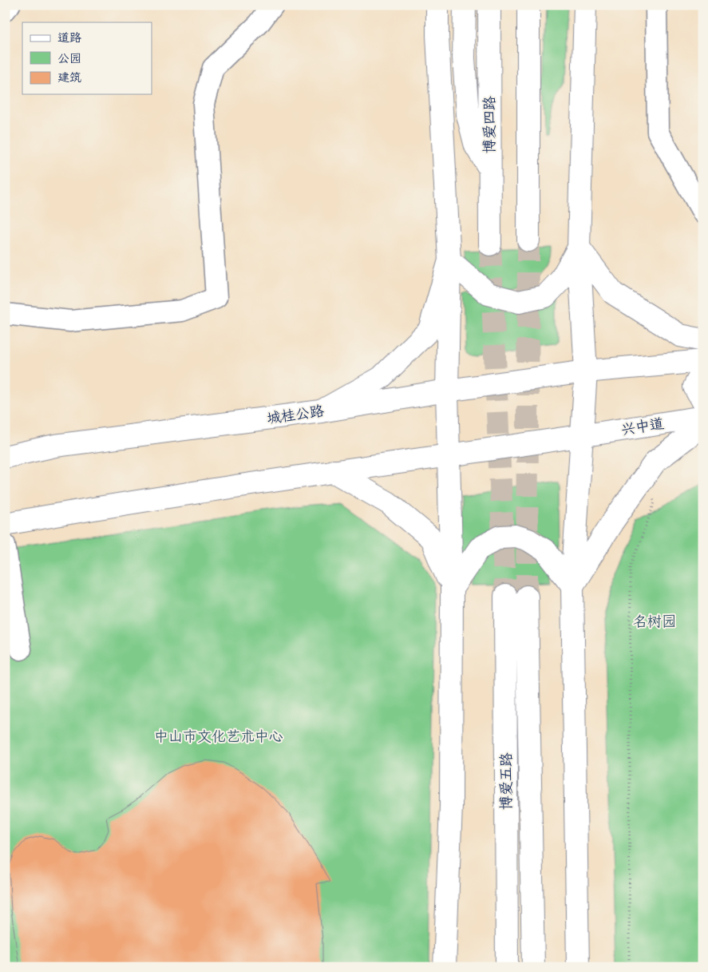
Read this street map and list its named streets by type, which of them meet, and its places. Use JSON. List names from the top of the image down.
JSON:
{
  "streets": {
    "main road": [
      "博爱四路",
      "城桂公路",
      "兴中道",
      "博爱五路"
    ]
  },
  "parks": ["名树园", "中山市文化艺术中心"],
  "legend": ["道路", "公园", "建筑"]
}
